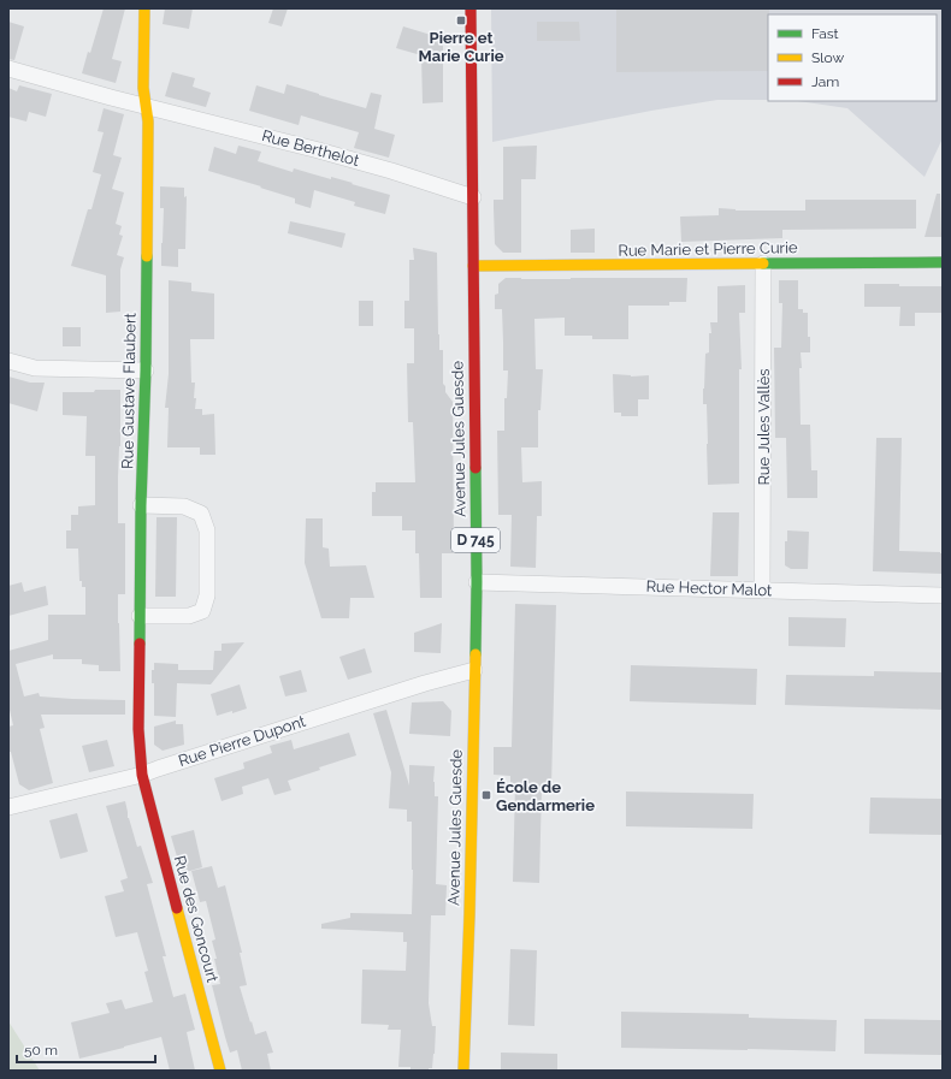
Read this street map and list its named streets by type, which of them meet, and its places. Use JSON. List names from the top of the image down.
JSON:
{
  "streets": {
    "street": [
      "Rue Berthelot",
      "Rue Marie et Pierre Curie",
      "Rue Gustave Flaubert",
      "Rue Jules Vallès",
      "Avenue Jules Guesde",
      "D 745",
      "Rue Hector Malot",
      "Rue Pierre Dupont",
      "Rue des Goncourt"
    ]
  },
  "crossings": [
    ["Rue Berthelot", "Rue Gustave Flaubert"],
    ["Rue Berthelot", "Avenue Jules Guesde"],
    ["Rue Marie et Pierre Curie", "Rue Jules Vallès"],
    ["Rue Marie et Pierre Curie", "Avenue Jules Guesde"],
    ["Rue Gustave Flaubert", "Rue Pierre Dupont"],
    ["Rue Gustave Flaubert", "Rue des Goncourt"],
    ["Rue Jules Vallès", "Rue Hector Malot"],
    ["Avenue Jules Guesde", "Rue Hector Malot"],
    ["Avenue Jules Guesde", "Rue Pierre Dupont"],
    ["Rue Pierre Dupont", "Rue des Goncourt"]
  ],
  "places": {
    "transit": ["Pierre et Marie Curie", "École de Gendarmerie"]
  },
  "legend": ["Fast", "Slow", "Jam"],
  "scale_bar": "50 m"
}
